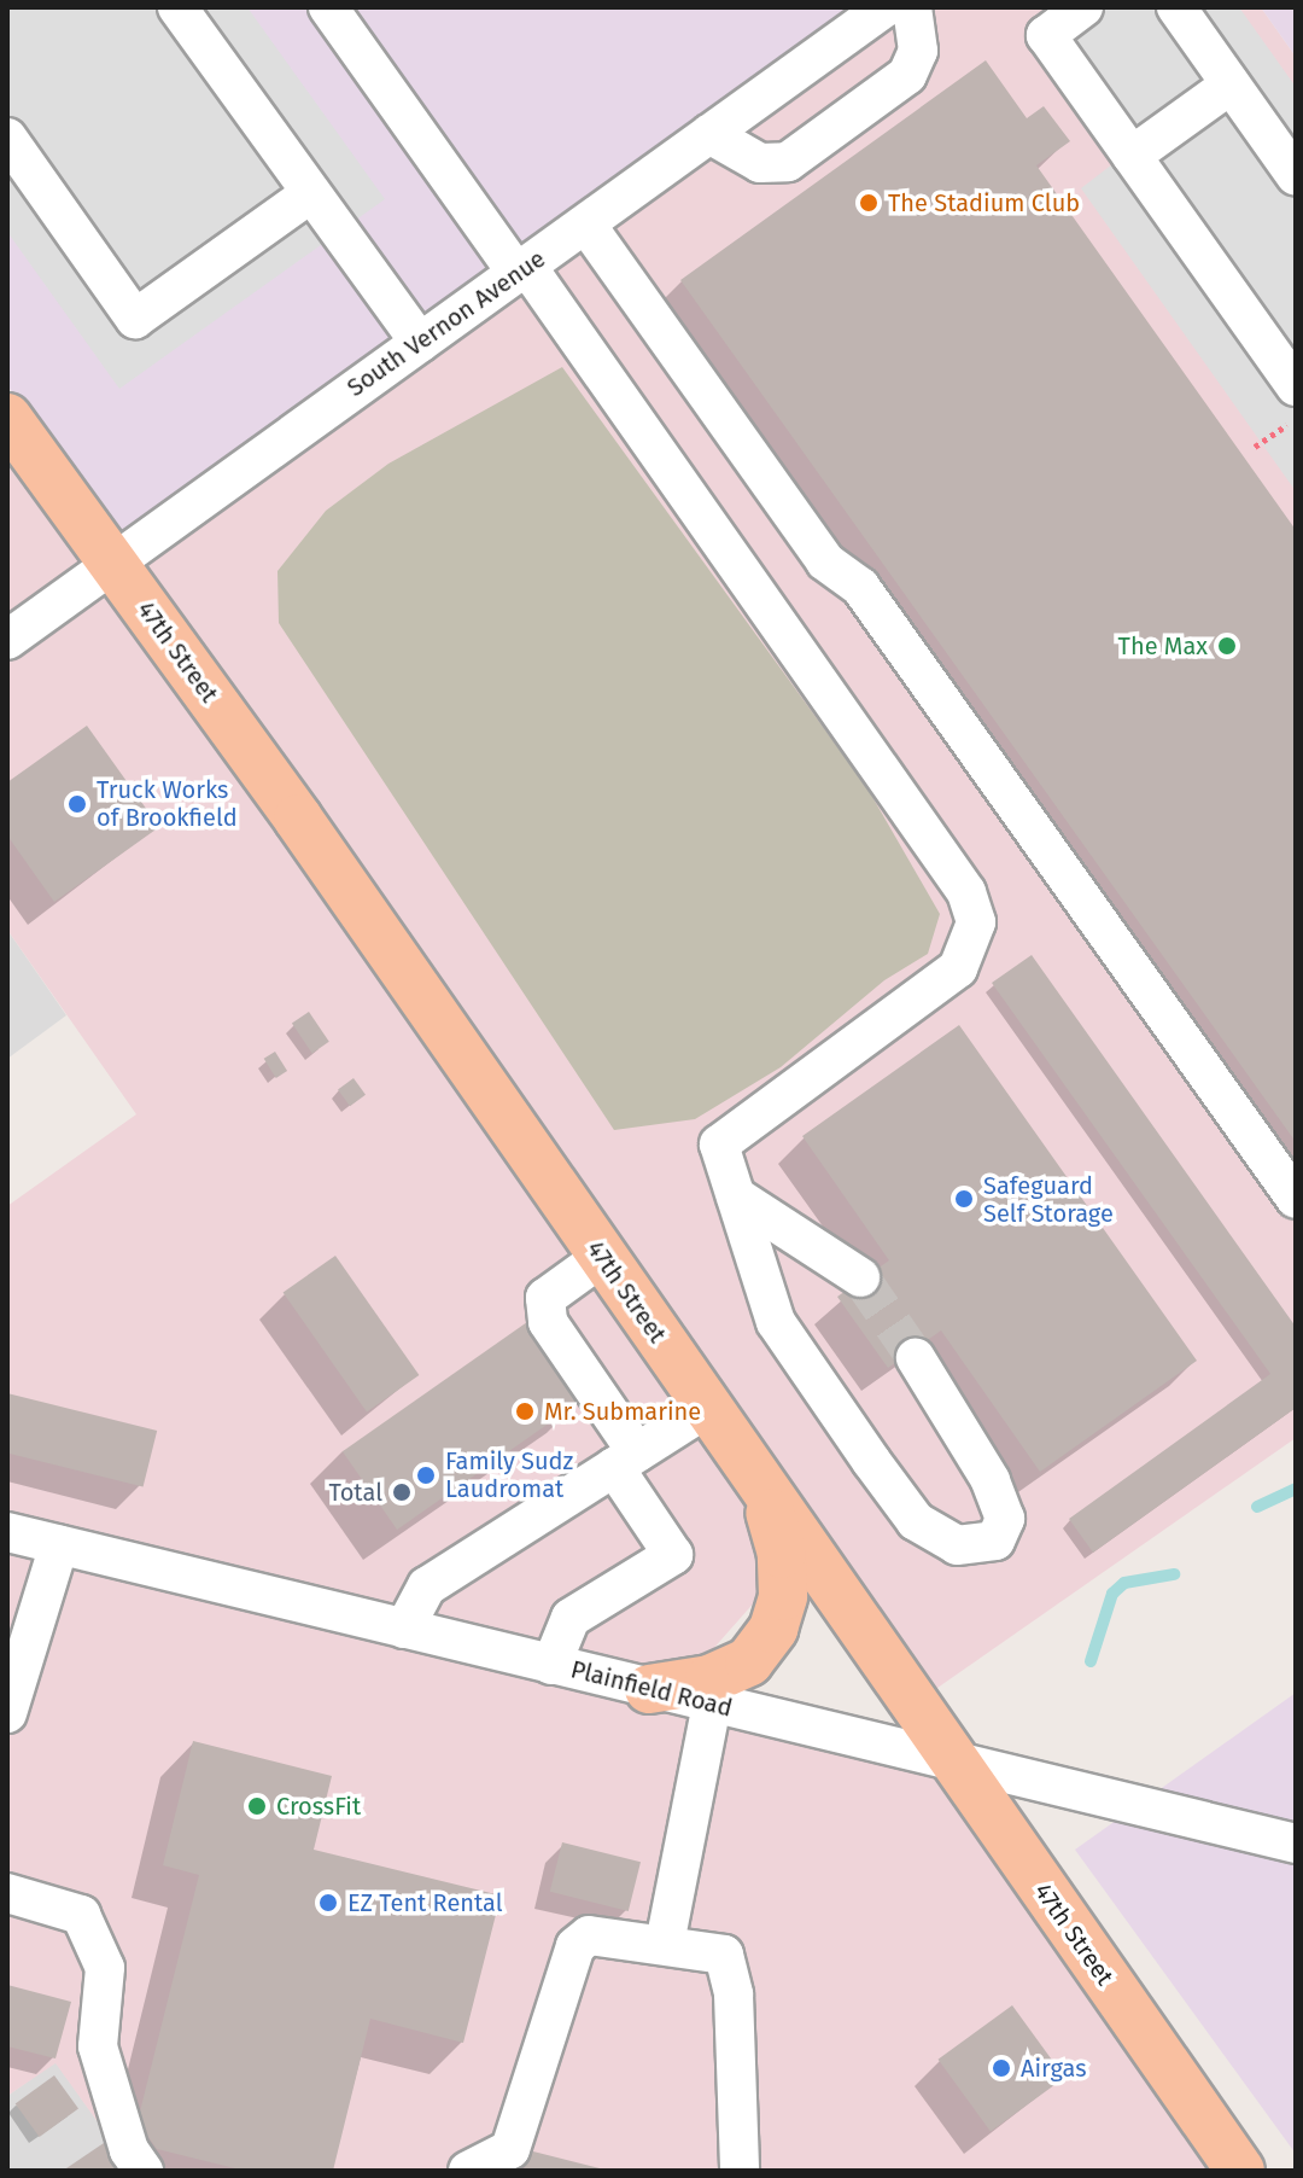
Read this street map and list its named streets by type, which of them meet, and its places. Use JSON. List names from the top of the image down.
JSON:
{
  "streets": {
    "main road": ["47th Street"],
    "street": ["South Vernon Avenue", "Plainfield Road"]
  },
  "crossings": [
    ["South Vernon Avenue", "47th Street"],
    ["47th Street", "Plainfield Road"]
  ],
  "places": [
    "The Stadium Club",
    "The Max",
    "Truck Works of Brookfield",
    "Safeguard Self Storage",
    "Mr. Submarine",
    "Family Sudz Laudromat",
    "Total",
    "CrossFit",
    "EZ Tent Rental",
    "Airgas"
  ]
}
